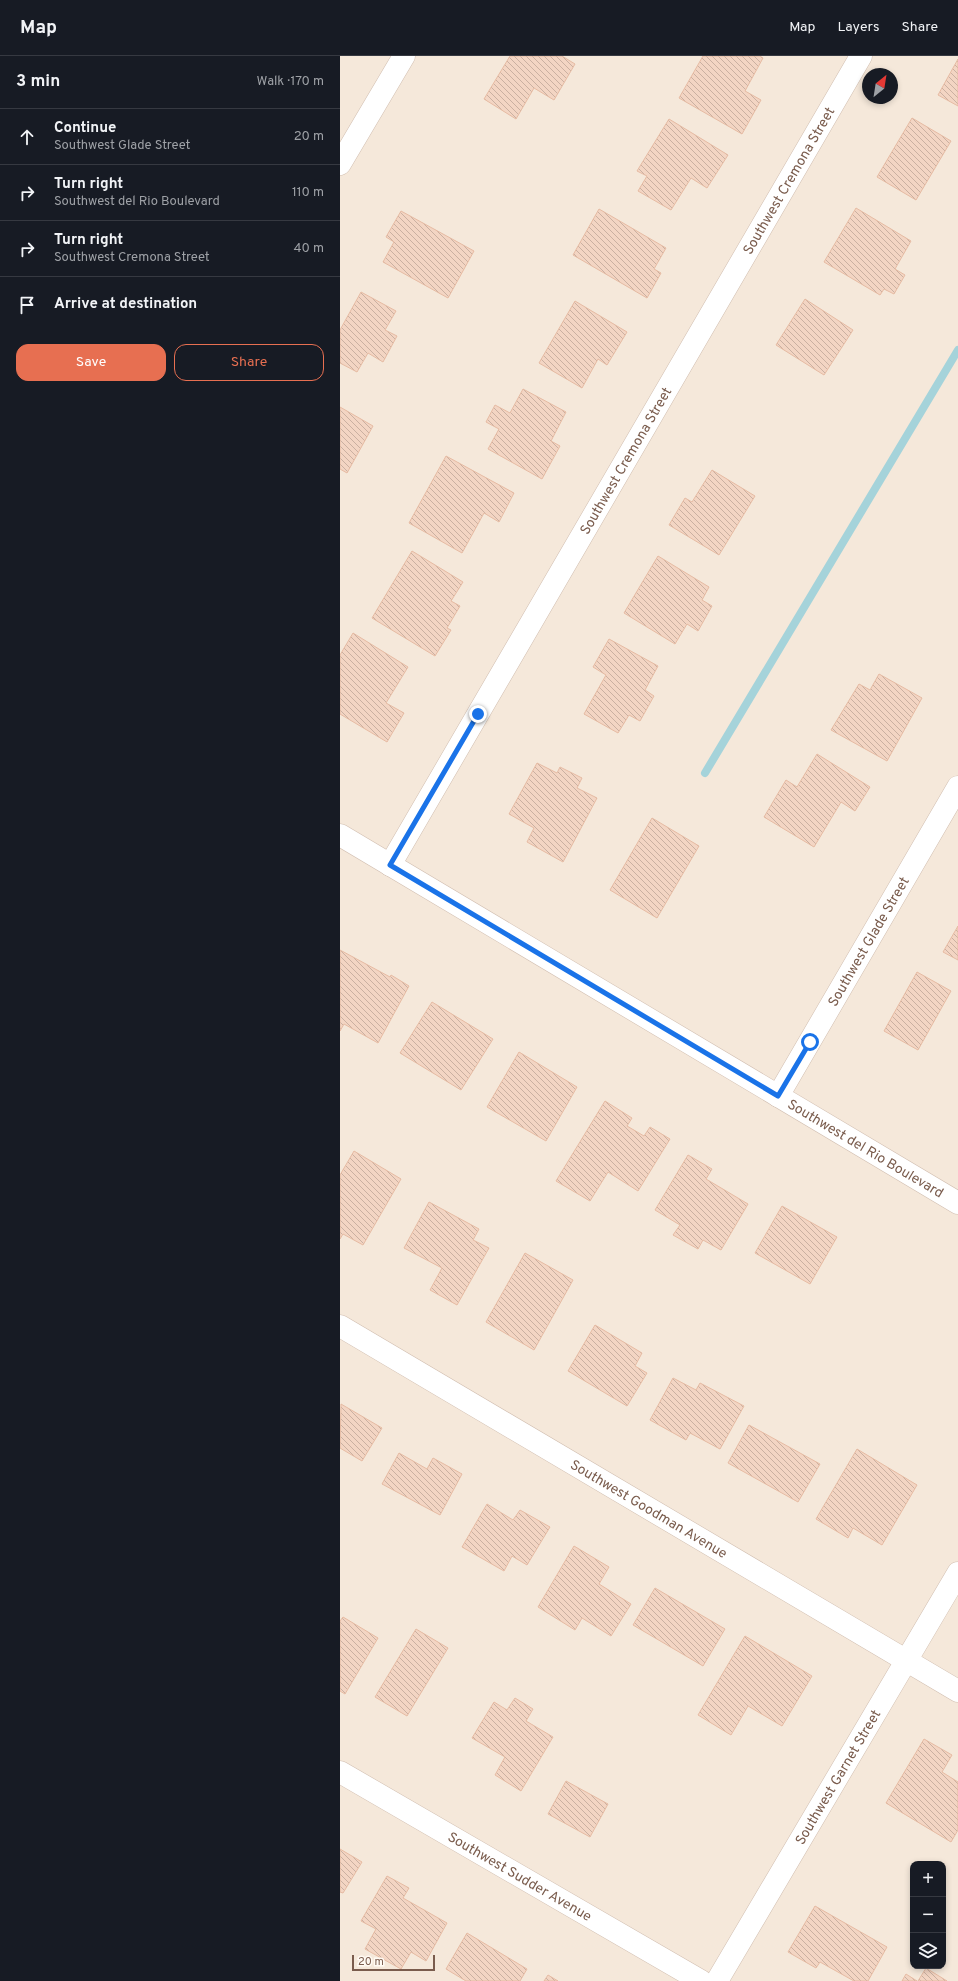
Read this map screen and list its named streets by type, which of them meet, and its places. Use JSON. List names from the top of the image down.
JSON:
{
  "streets": {
    "street": [
      "Southwest Cremona Street",
      "Southwest Glade Street",
      "Southwest del Rio Boulevard",
      "Southwest Goodman Avenue",
      "Southwest Garnet Street",
      "Southwest Sudder Avenue"
    ]
  },
  "crossings": [
    ["Southwest Cremona Street", "Southwest del Rio Boulevard"],
    ["Southwest Glade Street", "Southwest del Rio Boulevard"],
    ["Southwest Goodman Avenue", "Southwest Garnet Street"]
  ],
  "scale_bar": "20 m",
  "north": "top right",
  "page": {
    "header": "Map",
    "nav": ["Map", "Layers", "Share"],
    "heading": ["3 min", "Walk · 170 m"],
    "list": [
      ["Continue", "Southwest Glade Street", "20 m"],
      ["Turn right", "Southwest del Rio Boulevard", "110 m"],
      ["Turn right", "Southwest Cremona Street", "40 m"],
      "Arrive at destination"
    ],
    "buttons": ["Save", "Share"],
    "map_buttons": ["+", "−"],
    "scale": "20 m"
  }
}
